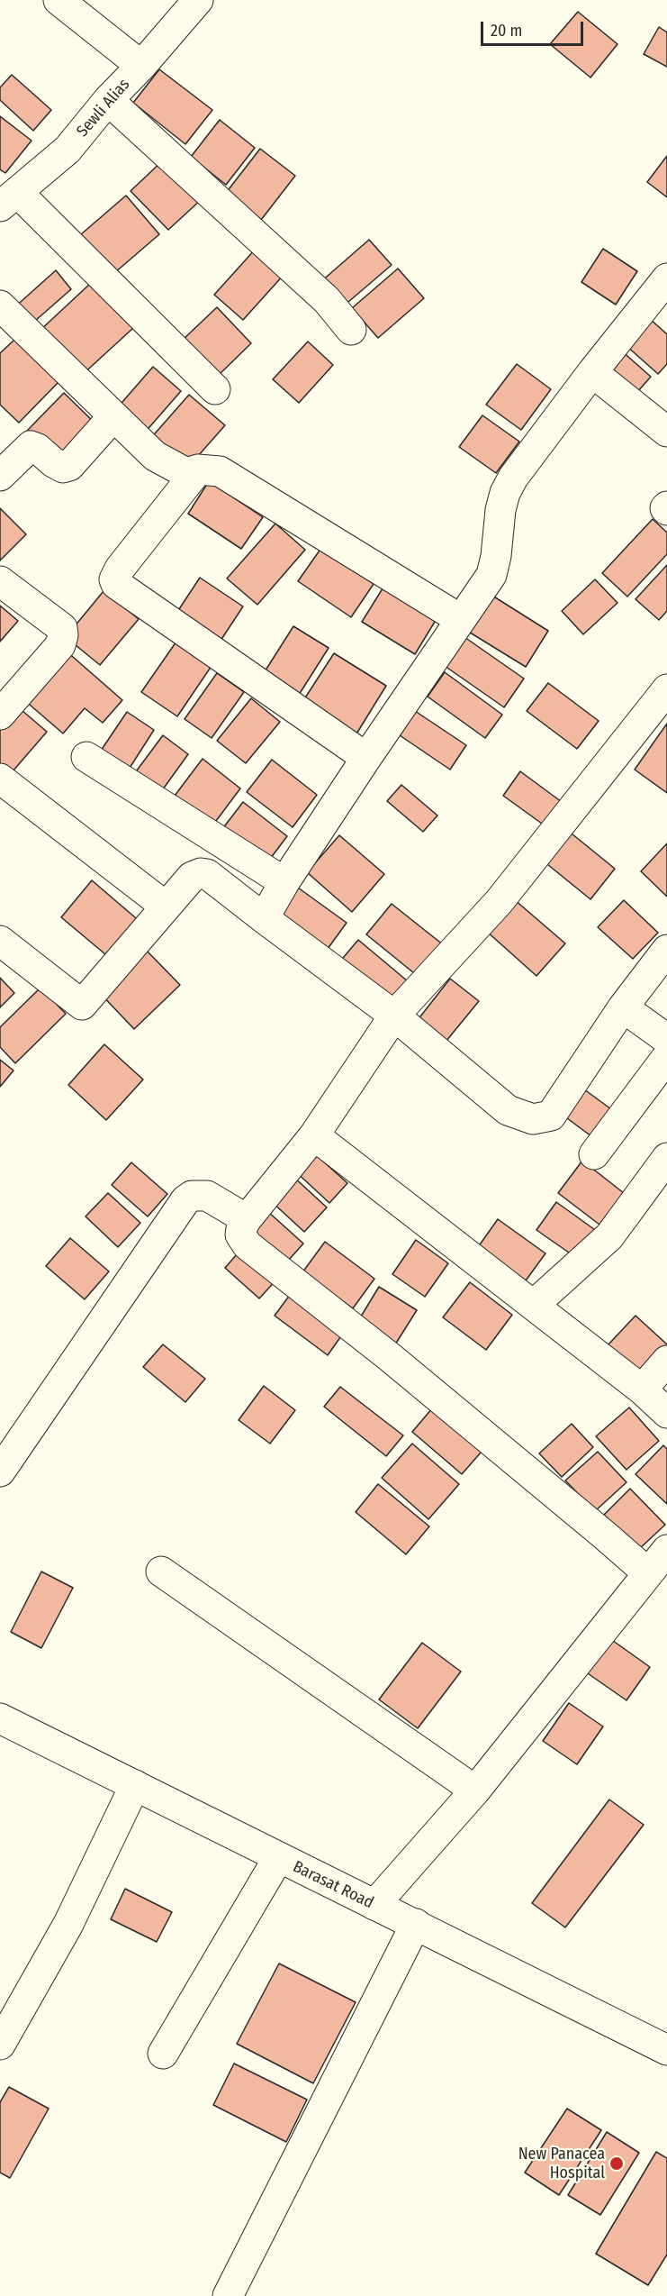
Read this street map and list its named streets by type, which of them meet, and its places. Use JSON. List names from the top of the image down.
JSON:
{
  "streets": {
    "street": ["Sewli Alias", "Barasat Road"]
  },
  "places": ["New Panacea Hospital"],
  "scale_bar": "20 m"
}
